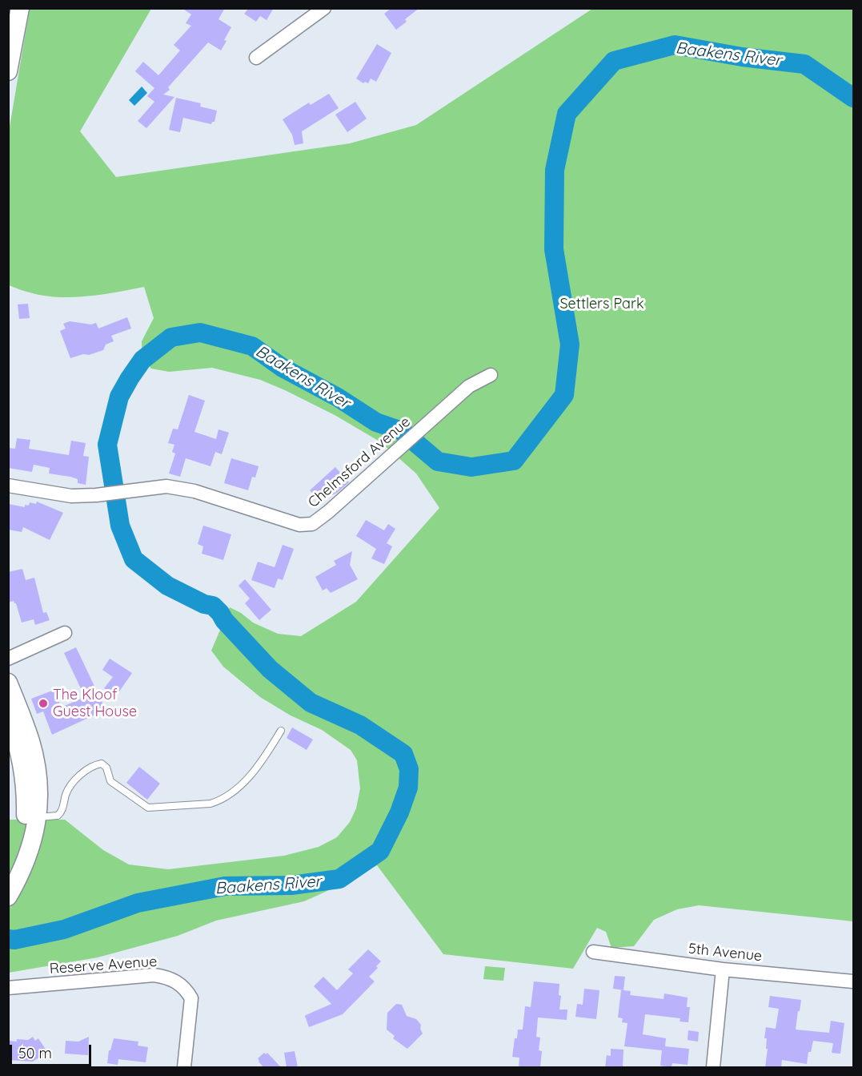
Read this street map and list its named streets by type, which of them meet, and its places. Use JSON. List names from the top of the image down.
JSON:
{
  "streets": {
    "street": ["Chelmsford Avenue", "5th Avenue", "Reserve Avenue"]
  },
  "water": ["Baakens River"],
  "parks": ["Settlers Park"],
  "places": ["The Kloof Guest House"],
  "scale_bar": "50 m"
}
